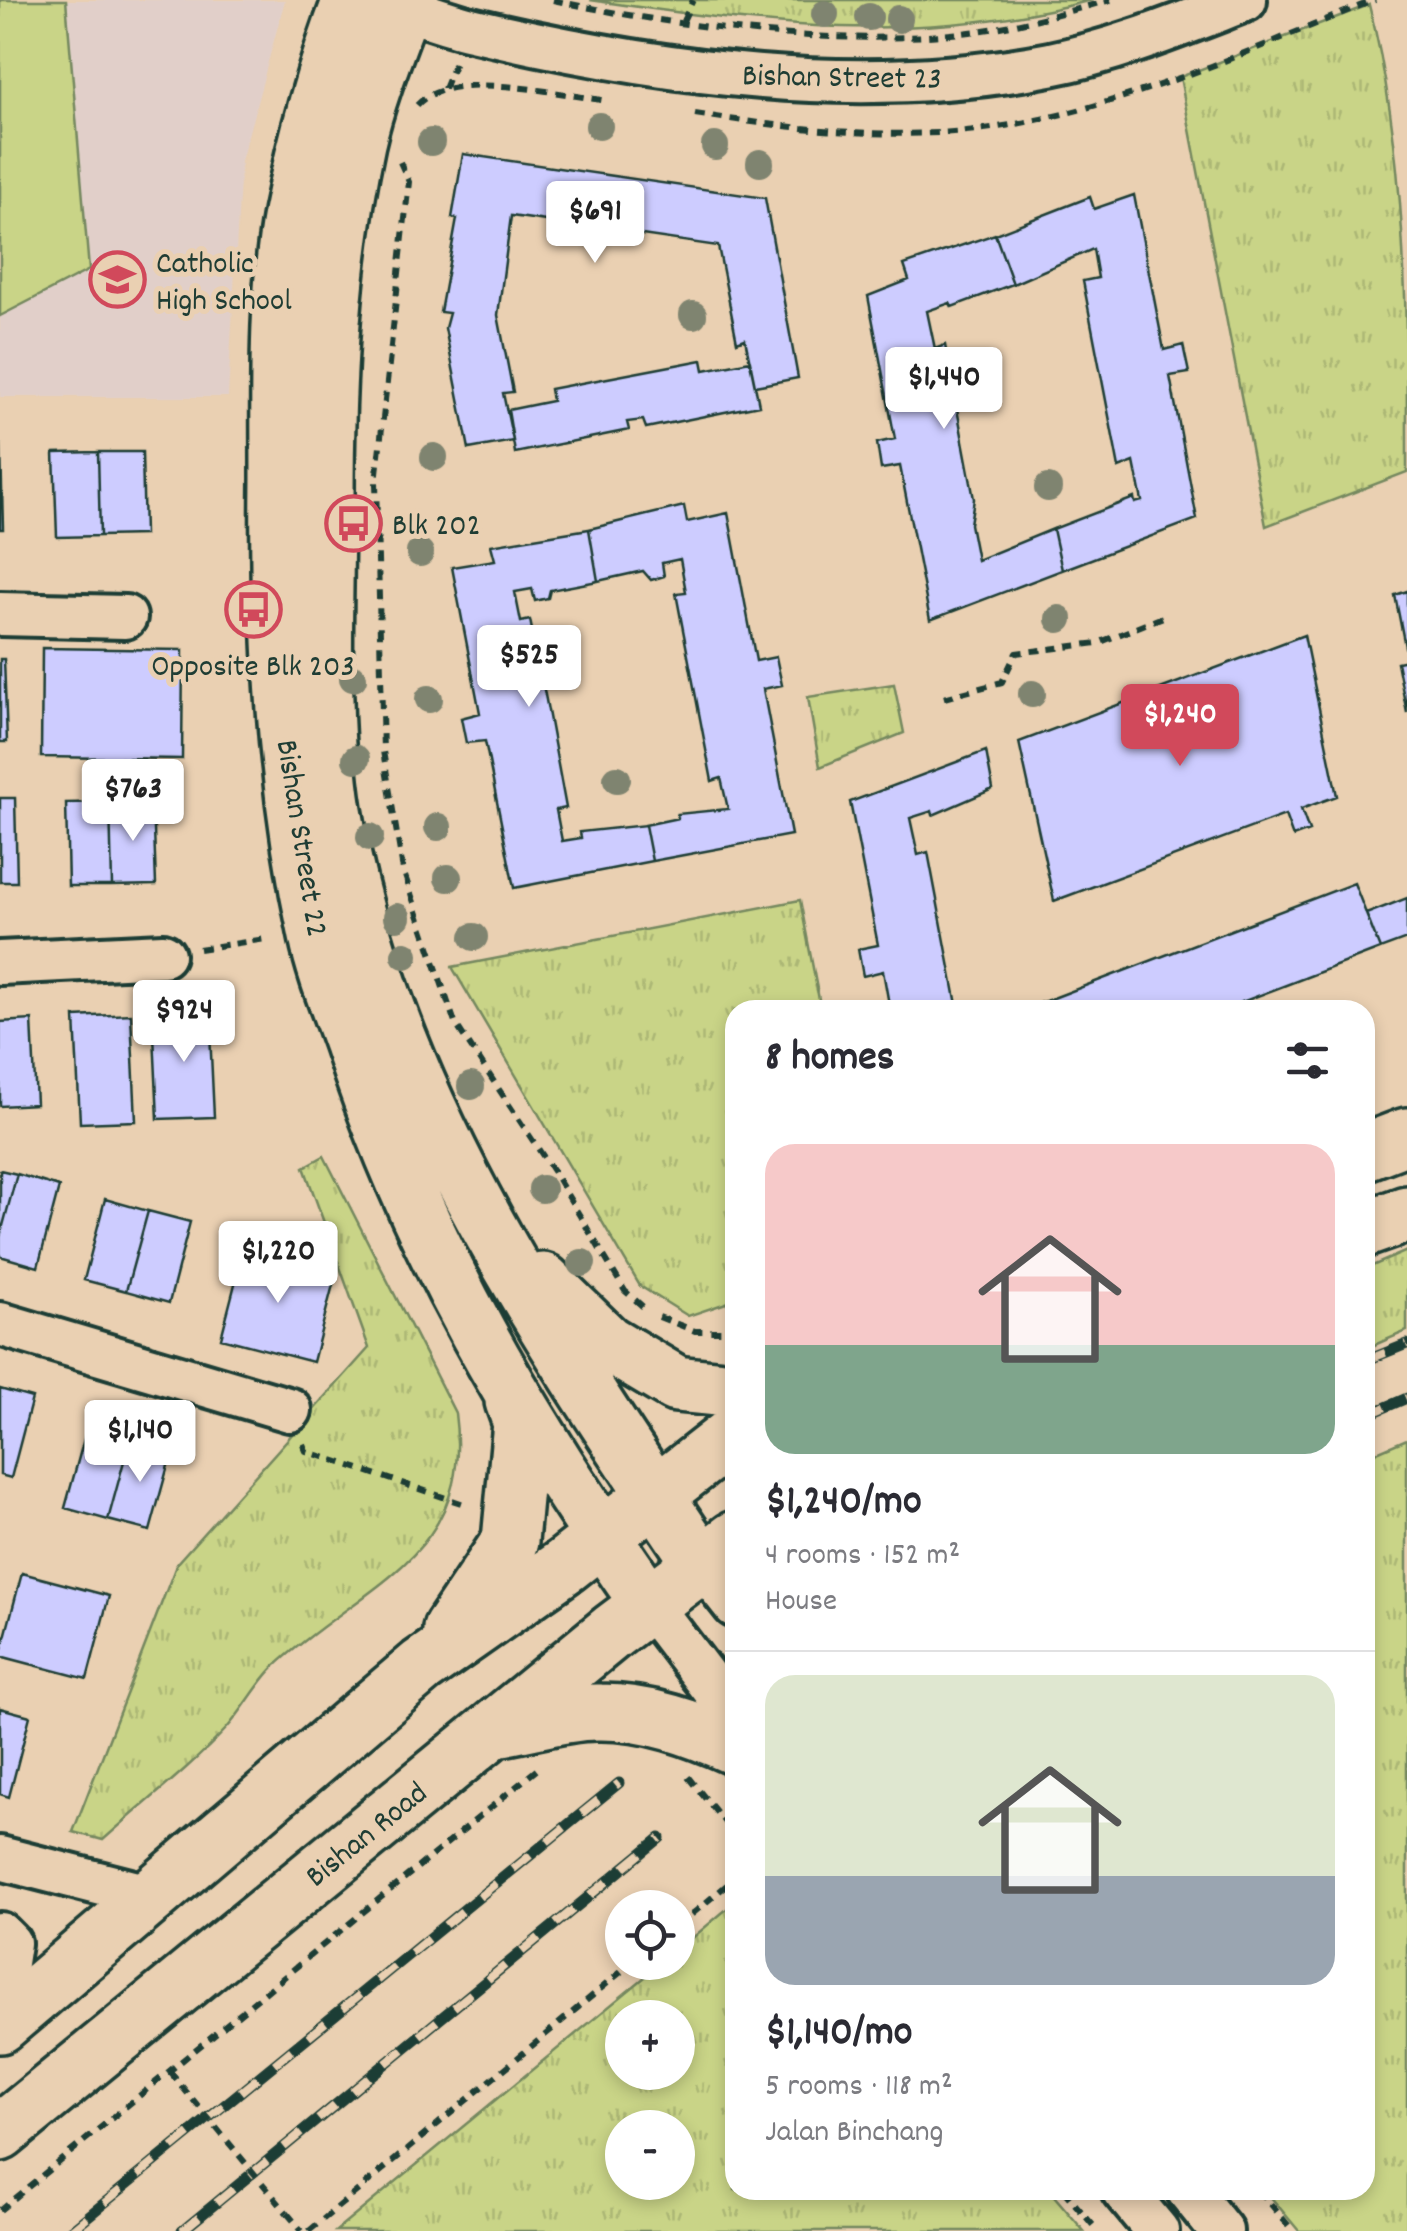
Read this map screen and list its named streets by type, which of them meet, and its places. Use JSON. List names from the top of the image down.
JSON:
{
  "streets": {
    "main road": ["Bishan Street 22", "Bishan Road"],
    "street": ["Bishan Street 23"]
  },
  "crossings": [
    ["Bishan Street 23", "Bishan Street 22"],
    ["Bishan Street 22", "Bishan Road"]
  ],
  "places": {
    "school or university": ["Catholic High School"],
    "bus stop": ["Blk 202", "Opposite Blk 203"]
  },
  "page": {
    "price": [
      "$691",
      "$1,440",
      "$525",
      "$1,240",
      "$763",
      "$924",
      "$1,220",
      "$1,140"
    ],
    "heading": "8 homes",
    "list": [
      {
        "name": "$1,240/mo",
        "note": "4 rooms · 152 m² · House"
      },
      {
        "name": "$1,140/mo",
        "note": "5 rooms · 118 m² · Jalan Binchang"
      }
    ],
    "map_buttons": ["+", "−"]
  }
}
